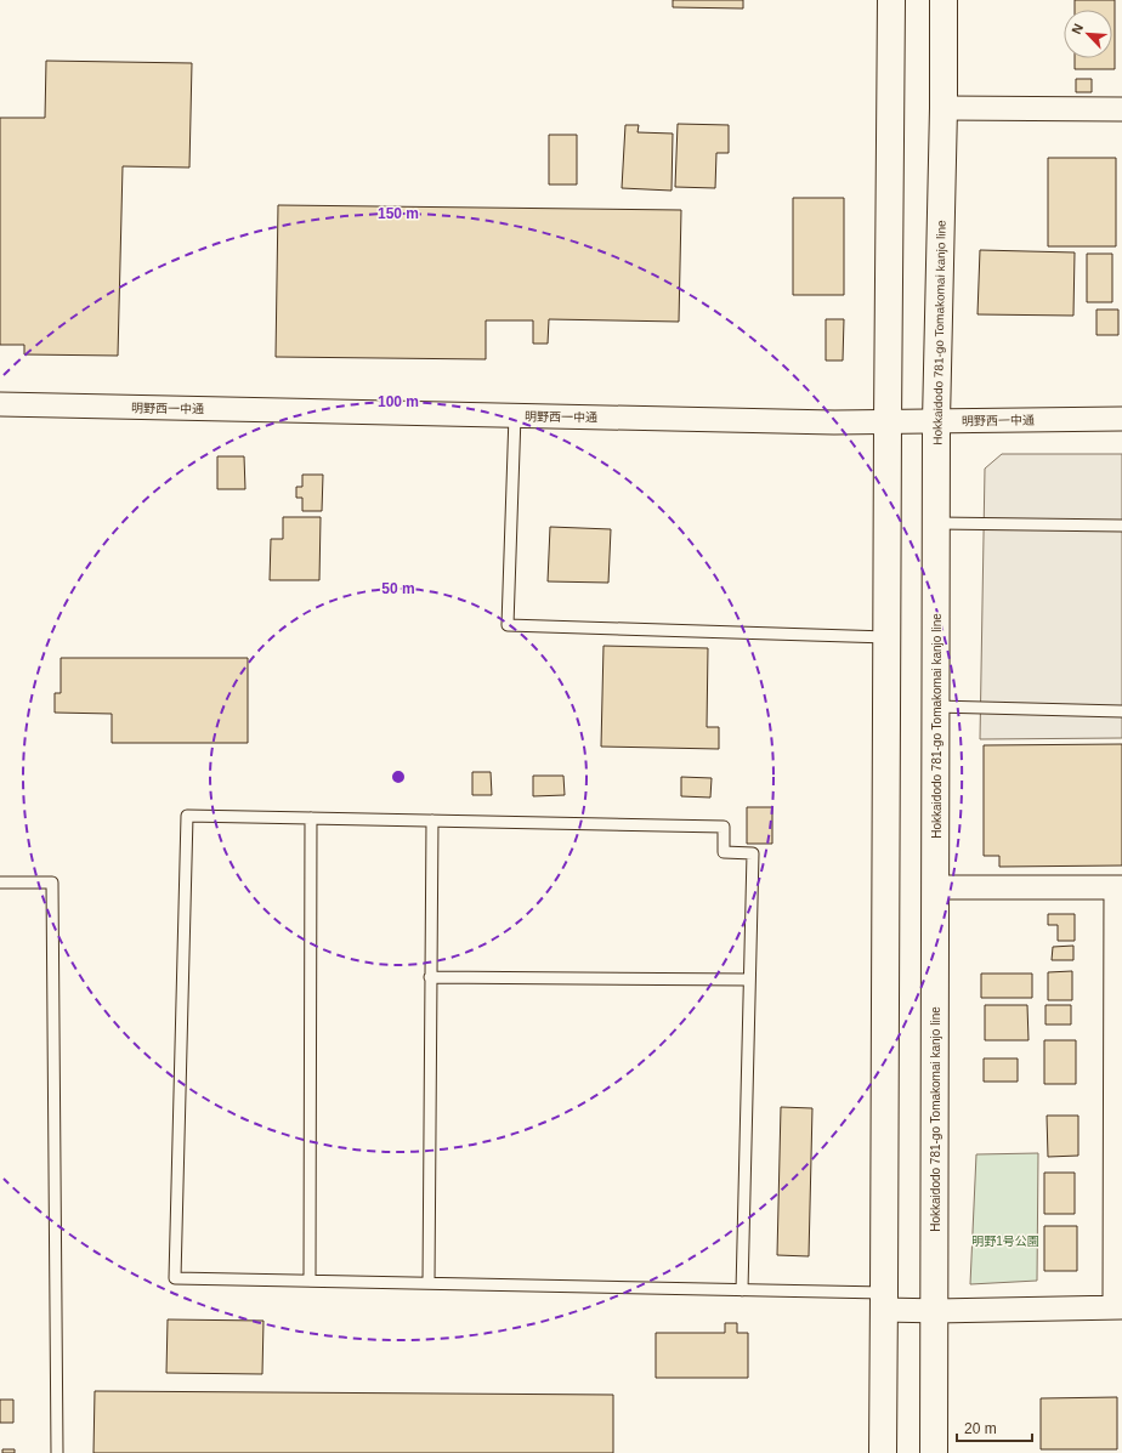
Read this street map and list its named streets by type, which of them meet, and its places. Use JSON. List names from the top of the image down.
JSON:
{
  "streets": {
    "main road": ["Hokkaidodo 781-go Tomakomai kanjo line"],
    "street": ["明野西一中通"]
  },
  "crossings": [
    ["Hokkaidodo 781-go Tomakomai kanjo line", "明野西一中通"]
  ],
  "parks": ["明野1号公園"],
  "scale_bar": "20 m",
  "north": "top left",
  "rings": ["150 m", "100 m", "50 m"]
}
